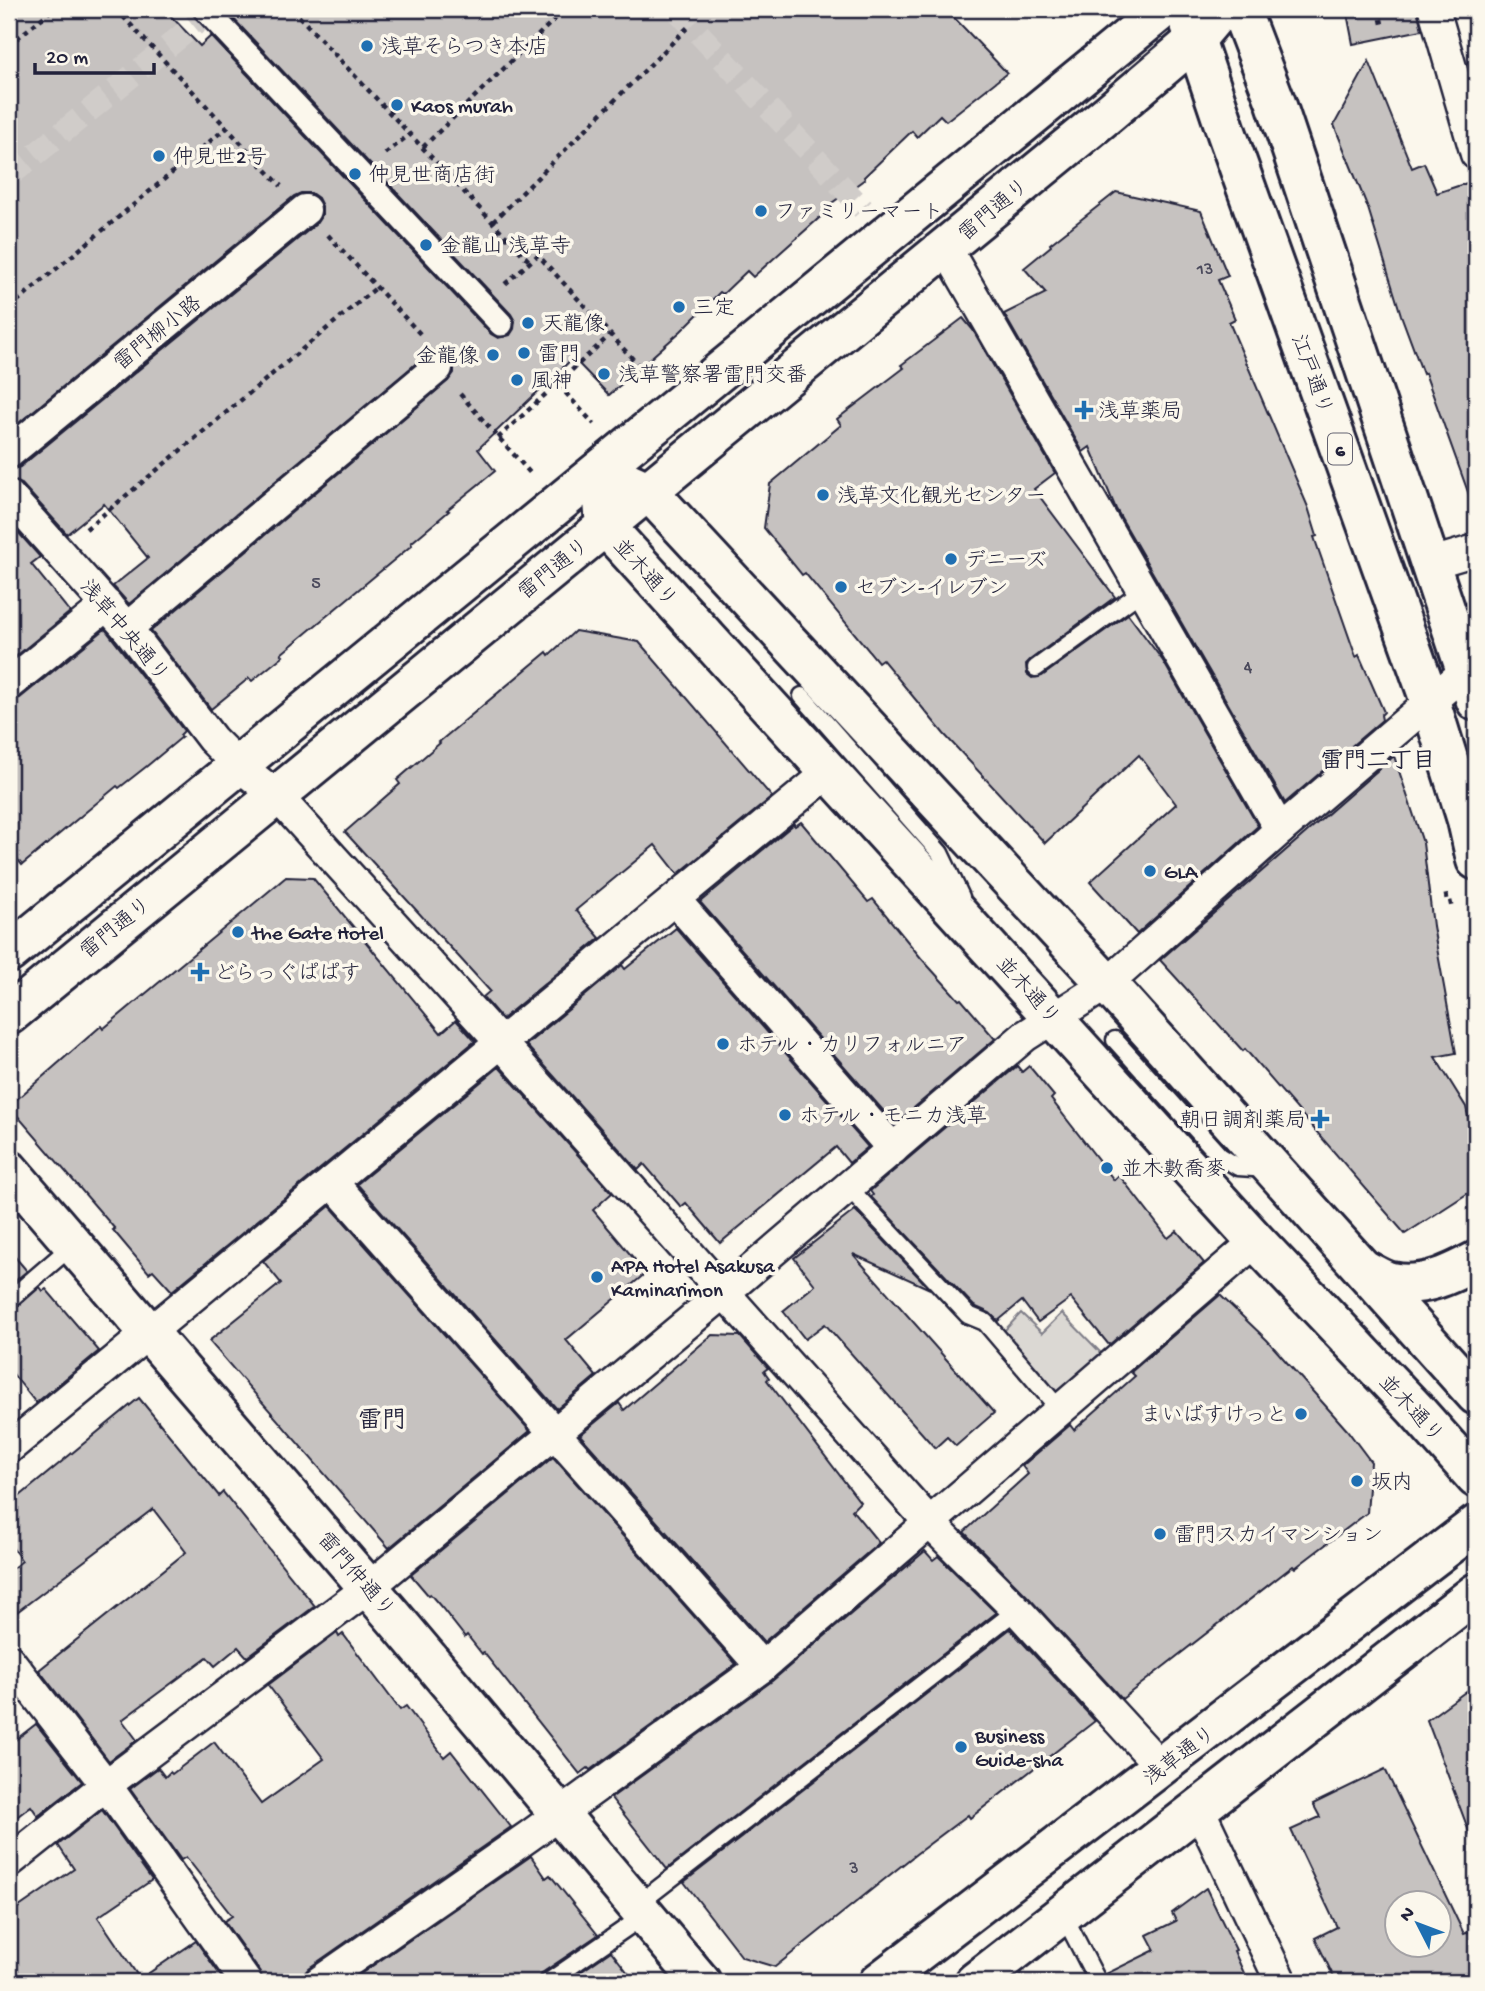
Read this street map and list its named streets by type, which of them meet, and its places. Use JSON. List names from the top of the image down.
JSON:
{
  "streets": {
    "main road": [
      "雷門通り",
      "江戸通り",
      "6",
      "並木通り",
      "雷門仲通り",
      "浅草通り"
    ],
    "street": ["雷門柳小路", "浅草中央通り"]
  },
  "crossings": [
    ["雷門通り", "江戸通り"],
    ["雷門通り", "並木通り"],
    ["雷門通り", "浅草中央通り"],
    ["浅草中央通り", "浅草通り"]
  ],
  "districts": ["雷門二丁目", "雷門"],
  "places": {
    "other": [
      "浅草そらつき本店",
      "Kaos murah",
      "仲見世2号",
      "仲見世商店街",
      "ファミリーマート",
      "金龍山 浅草寺",
      "三定",
      "天龍像",
      "雷門",
      "金龍像",
      "浅草警察署雷門交番",
      "風神",
      "浅草文化観光センター",
      "デニーズ",
      "セブン-イレブン",
      "GLA",
      "the Gate Hotel",
      "ホテル・カリフォルニア",
      "ホテル・モニカ浅草",
      "並木數喬麥",
      "APA Hotel Asakusa Kaminarimon",
      "まいばすけっと",
      "坂内",
      "雷門スカイマンション",
      "Business Guide-sha"
    ],
    "health": ["浅草薬局", "どらっぐぱぱす", "朝日調剤薬局"]
  },
  "house_numbers": [
    "13",
    "5",
    "4",
    "3"
  ],
  "scale_bar": "20 m",
  "north": "top left"
}
